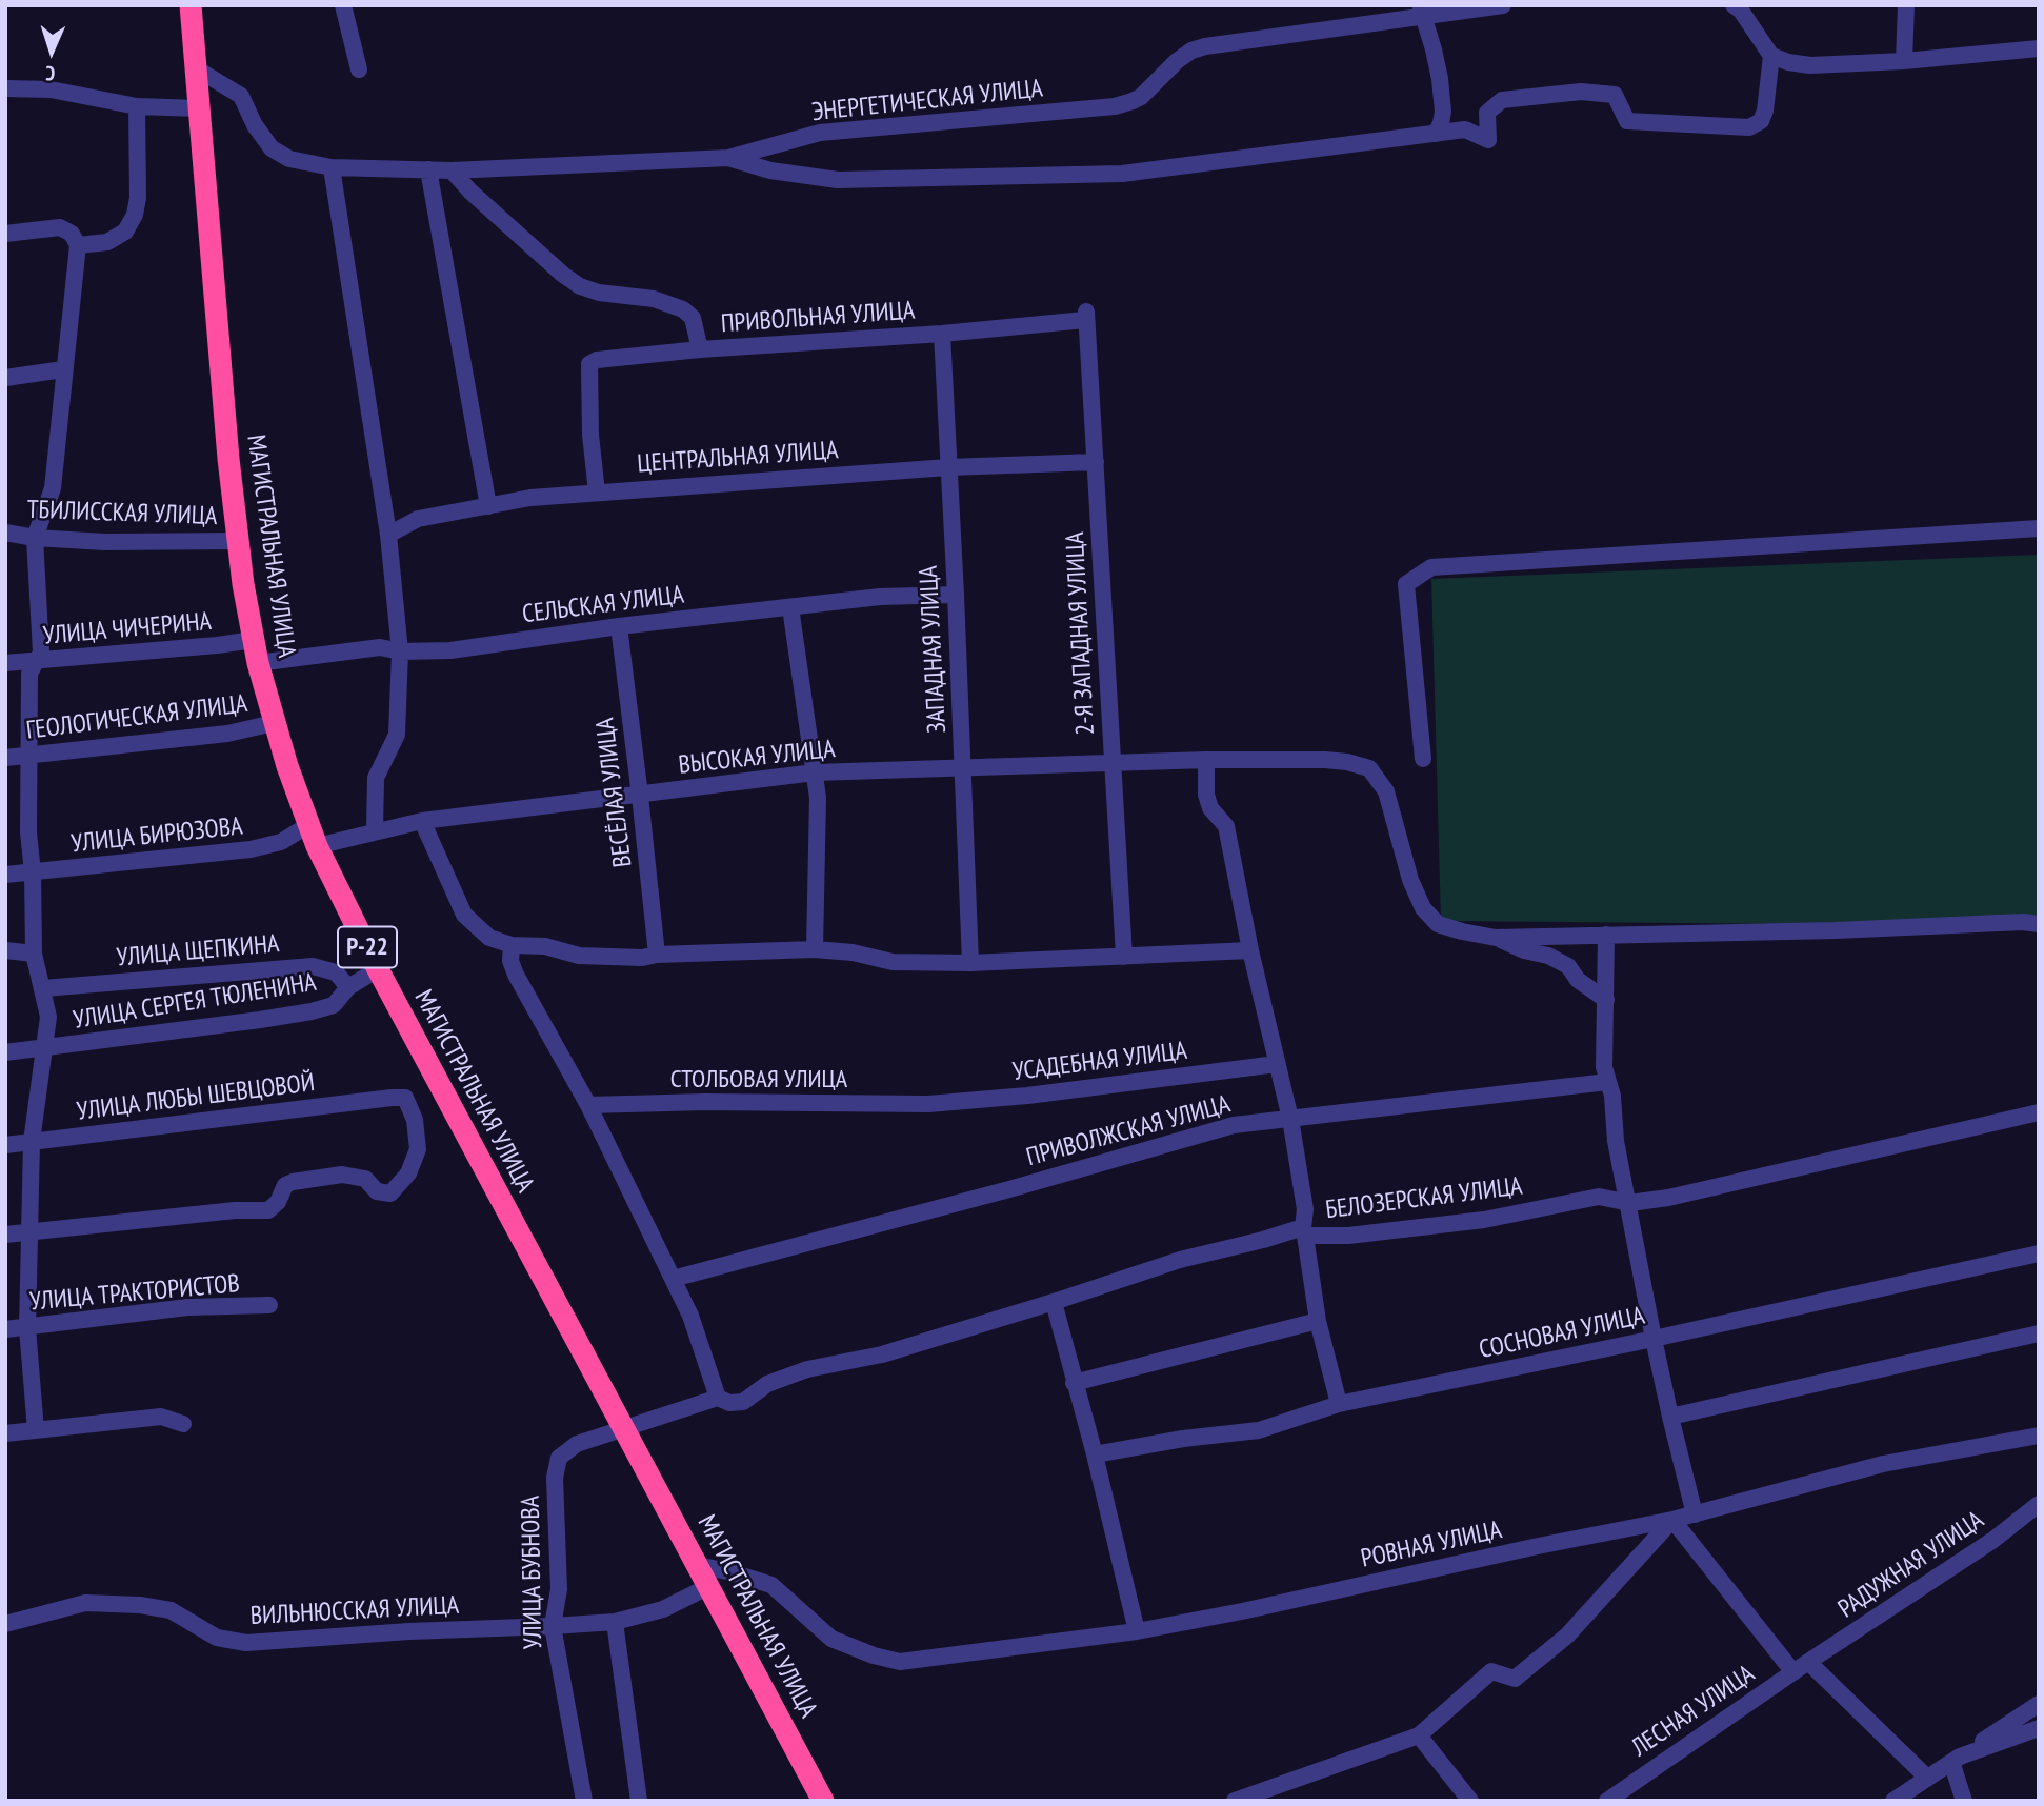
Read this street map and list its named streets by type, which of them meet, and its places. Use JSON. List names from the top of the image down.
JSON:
{
  "streets": {
    "highway": ["МАГИСТРАЛЬНАЯ УЛИЦА", "Р-22"],
    "street": [
      "ЭНЕРГЕТИЧЕСКАЯ УЛИЦА",
      "ПРИВОЛЬНАЯ УЛИЦА",
      "ЦЕНТРАЛЬНАЯ УЛИЦА",
      "ТБИЛИССКАЯ УЛИЦА",
      "СЕЛЬСКАЯ УЛИЦА",
      "УЛИЦА ЧИЧЕРИНА",
      "2-Я ЗАПАДНАЯ УЛИЦА",
      "ЗАПАДНАЯ УЛИЦА",
      "ГЕОЛОГИЧЕСКАЯ УЛИЦА",
      "ВЫСОКАЯ УЛИЦА",
      "ВЕСЁЛАЯ УЛИЦА",
      "УЛИЦА БИРЮЗОВА",
      "УЛИЦА ЩЕПКИНА",
      "УЛИЦА СЕРГЕЯ ТЮЛЕНИНА",
      "УСАДЕБНАЯ УЛИЦА",
      "СТОЛБОВАЯ УЛИЦА",
      "УЛИЦА ЛЮБЫ ШЕВЦОВОЙ",
      "ПРИВОЛЖСКАЯ УЛИЦА",
      "БЕЛОЗЕРСКАЯ УЛИЦА",
      "УЛИЦА ТРАКТОРИСТОВ",
      "СОСНОВАЯ УЛИЦА",
      "РОВНАЯ УЛИЦА",
      "РАДУЖНАЯ УЛИЦА",
      "УЛИЦА БУБНОВА",
      "ВИЛЬНЮССКАЯ УЛИЦА",
      "ЛЕСНАЯ УЛИЦА"
    ]
  },
  "crossings": [
    ["ЭНЕРГЕТИЧЕСКАЯ УЛИЦА", "ПРИВОЛЬНАЯ УЛИЦА"],
    ["ЭНЕРГЕТИЧЕСКАЯ УЛИЦА", "МАГИСТРАЛЬНАЯ УЛИЦА"],
    ["ПРИВОЛЬНАЯ УЛИЦА", "2-Я ЗАПАДНАЯ УЛИЦА"],
    ["ПРИВОЛЬНАЯ УЛИЦА", "ЗАПАДНАЯ УЛИЦА"],
    ["ЦЕНТРАЛЬНАЯ УЛИЦА", "2-Я ЗАПАДНАЯ УЛИЦА"],
    ["ЦЕНТРАЛЬНАЯ УЛИЦА", "ЗАПАДНАЯ УЛИЦА"],
    ["ТБИЛИССКАЯ УЛИЦА", "МАГИСТРАЛЬНАЯ УЛИЦА"],
    ["МАГИСТРАЛЬНАЯ УЛИЦА", "СЕЛЬСКАЯ УЛИЦА"],
    ["МАГИСТРАЛЬНАЯ УЛИЦА", "УЛИЦА ЧИЧЕРИНА"],
    ["МАГИСТРАЛЬНАЯ УЛИЦА", "ГЕОЛОГИЧЕСКАЯ УЛИЦА"],
    ["МАГИСТРАЛЬНАЯ УЛИЦА", "ВЫСОКАЯ УЛИЦА"],
    ["МАГИСТРАЛЬНАЯ УЛИЦА", "УЛИЦА БИРЮЗОВА"],
    ["МАГИСТРАЛЬНАЯ УЛИЦА", "УЛИЦА СЕРГЕЯ ТЮЛЕНИНА"],
    ["МАГИСТРАЛЬНАЯ УЛИЦА", "БЕЛОЗЕРСКАЯ УЛИЦА"],
    ["МАГИСТРАЛЬНАЯ УЛИЦА", "РОВНАЯ УЛИЦА"],
    ["МАГИСТРАЛЬНАЯ УЛИЦА", "УЛИЦА БУБНОВА"],
    ["МАГИСТРАЛЬНАЯ УЛИЦА", "ВИЛЬНЮССКАЯ УЛИЦА"],
    ["СЕЛЬСКАЯ УЛИЦА", "ЗАПАДНАЯ УЛИЦА"],
    ["СЕЛЬСКАЯ УЛИЦА", "ВЕСЁЛАЯ УЛИЦА"],
    ["2-Я ЗАПАДНАЯ УЛИЦА", "ВЫСОКАЯ УЛИЦА"],
    ["ЗАПАДНАЯ УЛИЦА", "ВЫСОКАЯ УЛИЦА"],
    ["ВЫСОКАЯ УЛИЦА", "ВЕСЁЛАЯ УЛИЦА"],
    ["ВЫСОКАЯ УЛИЦА", "УЛИЦА БИРЮЗОВА"],
    ["УЛИЦА ЩЕПКИНА", "УЛИЦА СЕРГЕЯ ТЮЛЕНИНА"],
    ["УСАДЕБНАЯ УЛИЦА", "СТОЛБОВАЯ УЛИЦА"],
    ["БЕЛОЗЕРСКАЯ УЛИЦА", "УЛИЦА БУБНОВА"],
    ["РАДУЖНАЯ УЛИЦА", "ЛЕСНАЯ УЛИЦА"],
    ["УЛИЦА БУБНОВА", "ВИЛЬНЮССКАЯ УЛИЦА"]
  ],
  "north": "bottom"
}
